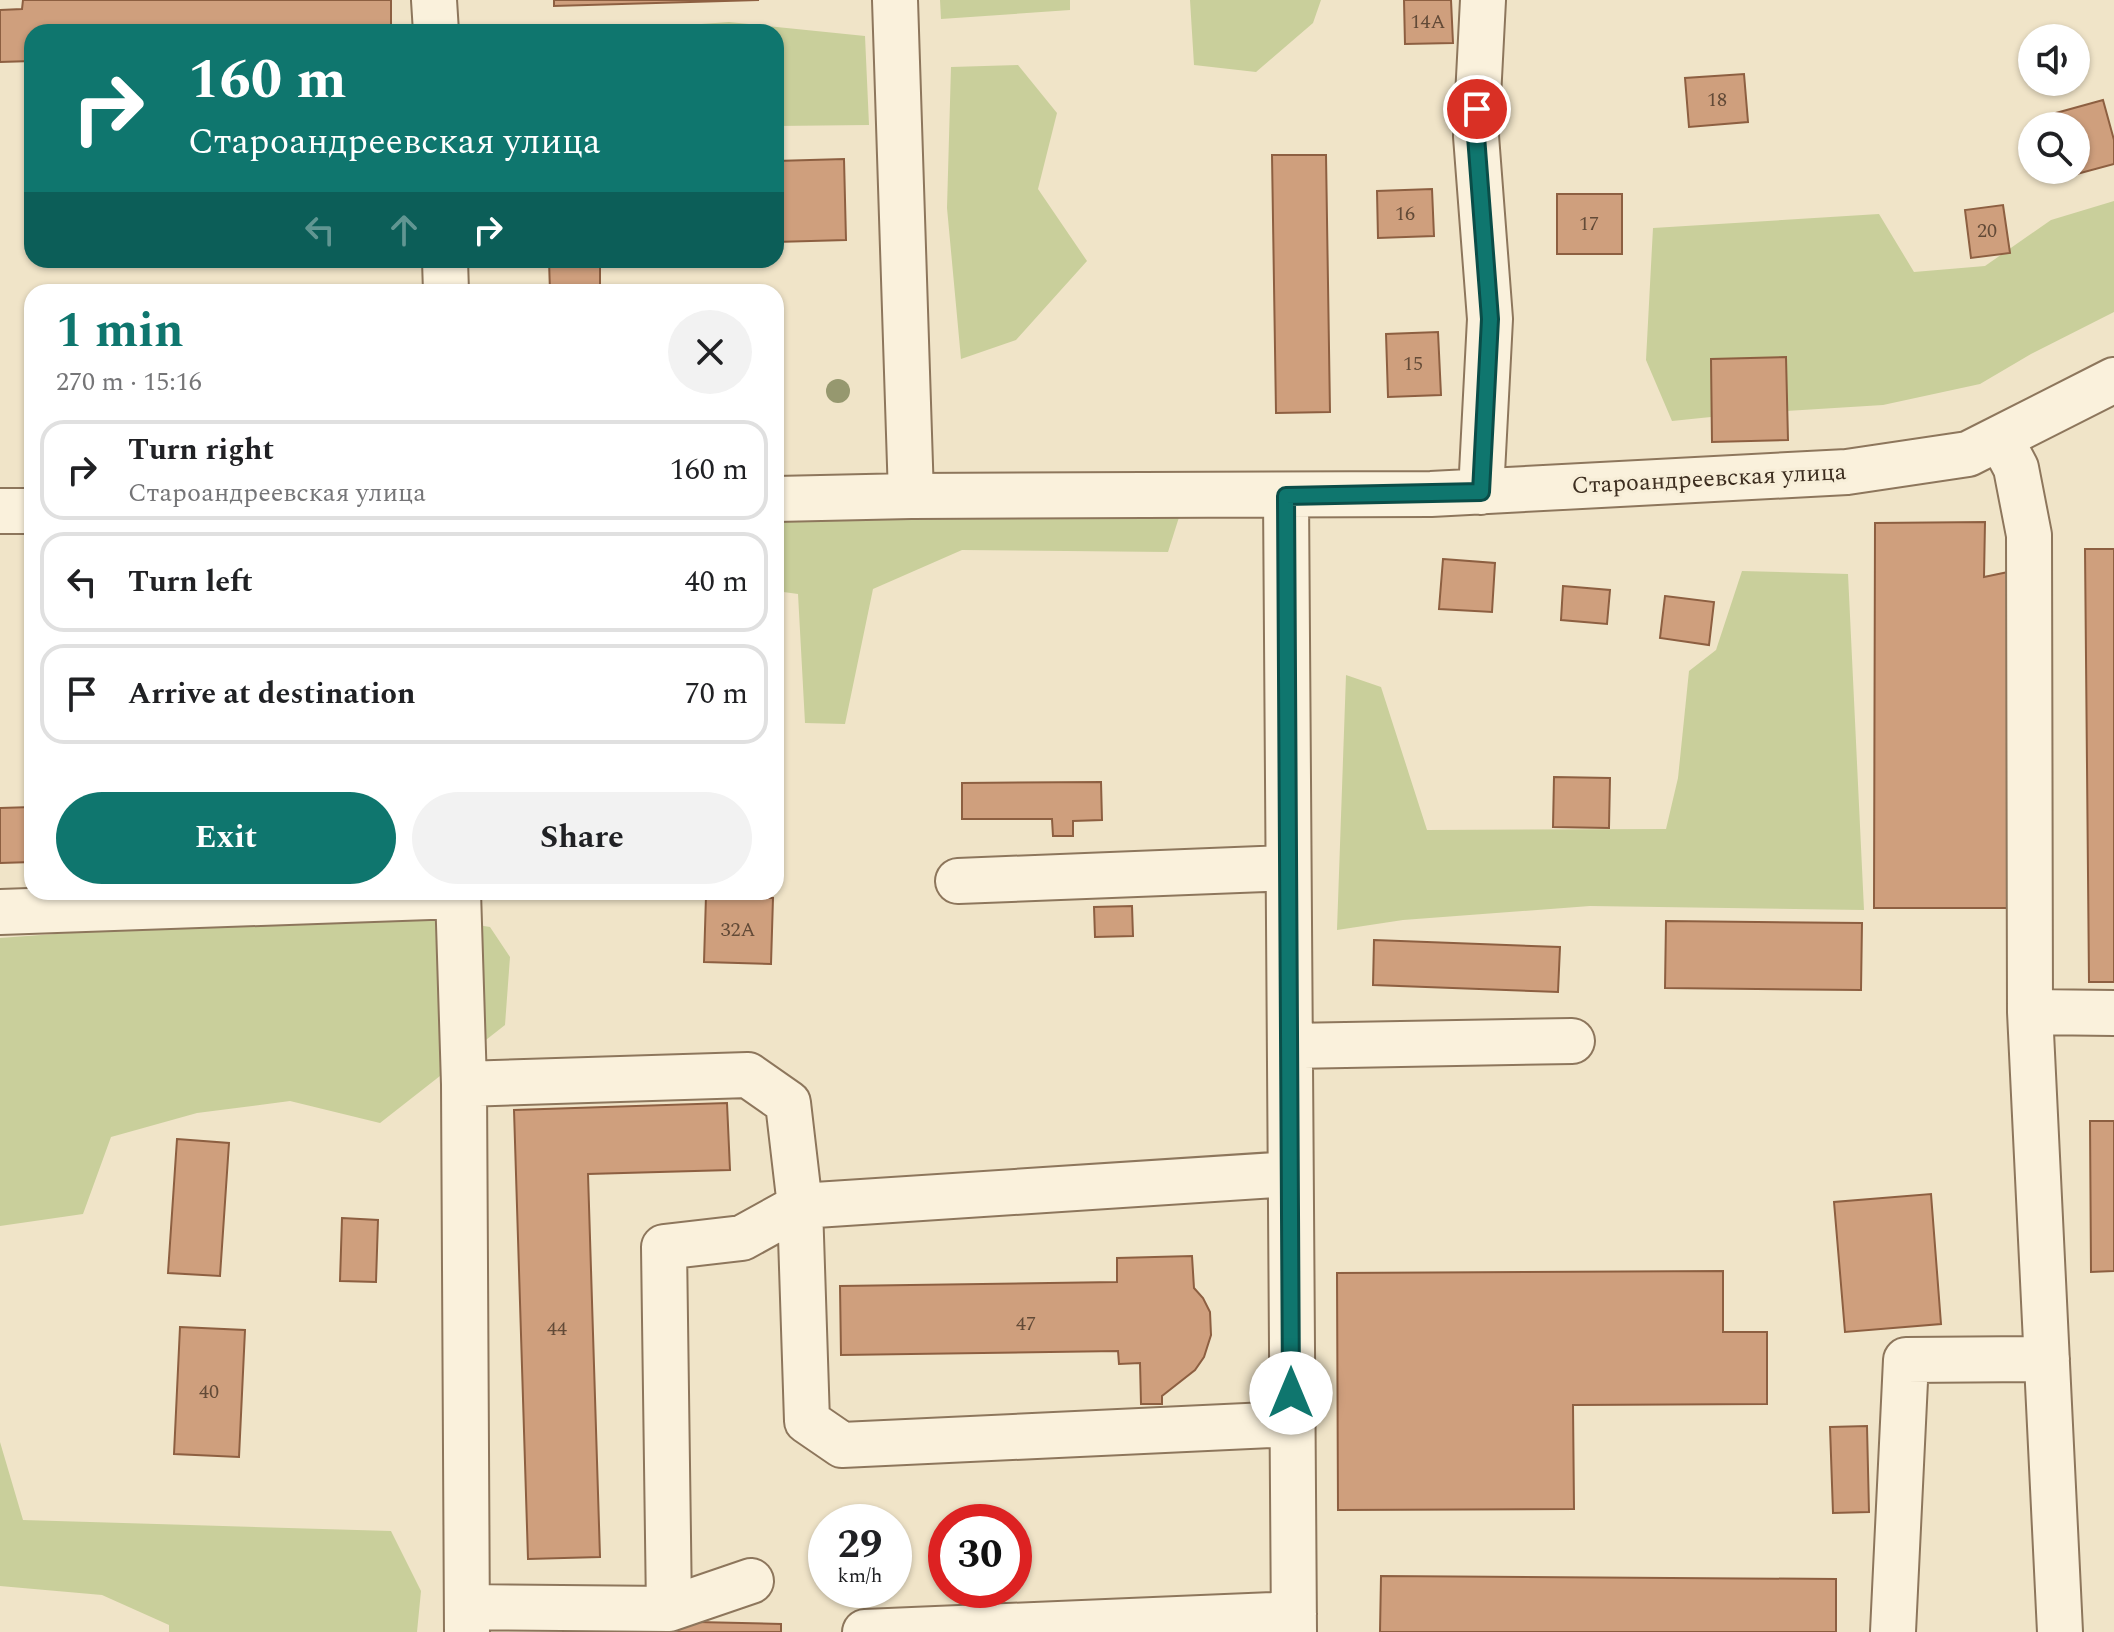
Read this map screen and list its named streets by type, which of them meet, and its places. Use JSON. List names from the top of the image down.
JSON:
{
  "streets": {
    "street": ["Староандреевская улица"]
  },
  "house_numbers": [
    "14А",
    "18",
    "16",
    "17",
    "20",
    "15",
    "32А",
    "47",
    "44",
    "40"
  ],
  "page": {
    "turn": ["160 m", "Староандреевская улица"],
    "heading": ["1 min", "270 m · 15:16"],
    "list": [
      {
        "name": "Turn right",
        "note": "Староандреевская улица",
        "value": "160 m"
      },
      {
        "name": "Turn left",
        "value": "40 m"
      },
      {
        "name": "Arrive at destination",
        "value": "70 m"
      }
    ],
    "buttons": ["Exit", "Share"],
    "speed": "29 km/h",
    "limit": "30"
  }
}
